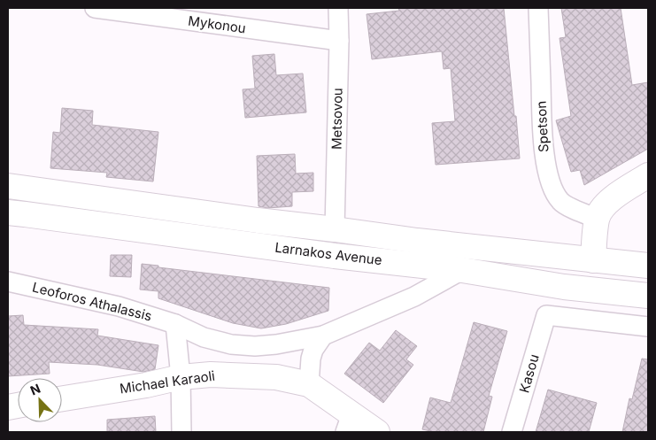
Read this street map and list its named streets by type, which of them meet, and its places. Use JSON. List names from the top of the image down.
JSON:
{
  "streets": {
    "main road": ["Larnakos Avenue", "Michael Karaoli"],
    "street": [
      "Mykonou",
      "Metsovou",
      "Spetson",
      "Leoforos Athalassis",
      "Kasou"
    ]
  },
  "crossings": [
    ["Mykonou", "Metsovou"],
    ["Metsovou", "Larnakos Avenue"]
  ],
  "north": "top left"
}
